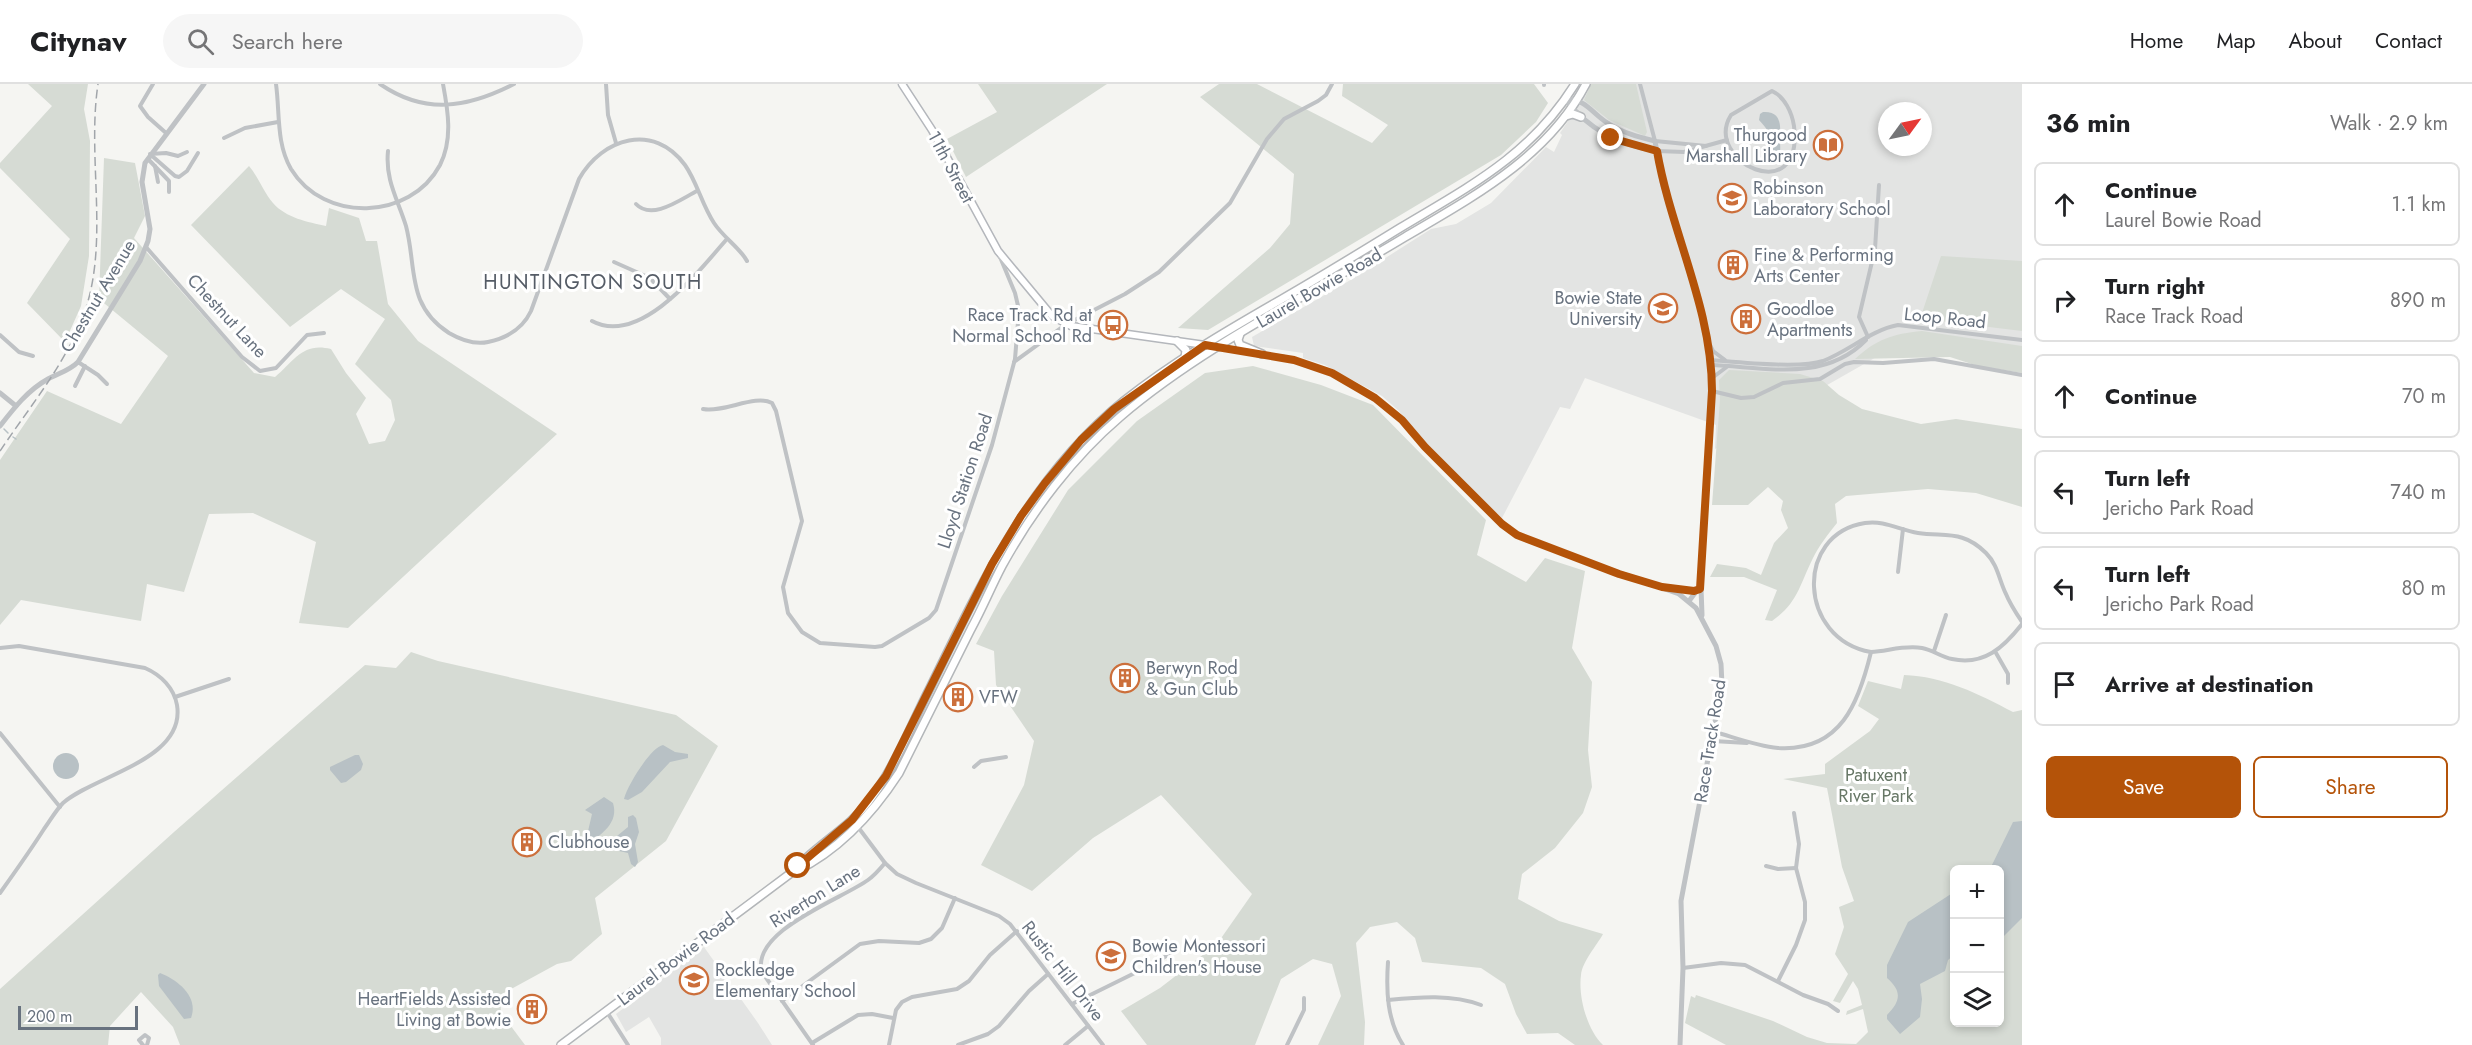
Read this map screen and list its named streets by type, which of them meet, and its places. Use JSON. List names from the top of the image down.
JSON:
{
  "streets": {
    "main road": ["11th Street", "Laurel Bowie Road", "Race Track Road"],
    "street": [
      "Chestnut Avenue",
      "Chestnut Lane",
      "Loop Road",
      "Lloyd Station Road",
      "Riverton Lane",
      "Rustic Hill Drive"
    ]
  },
  "crossings": [
    ["11th Street", "Lloyd Station Road"],
    ["Laurel Bowie Road", "Race Track Road"],
    ["Laurel Bowie Road", "Rustic Hill Drive"],
    ["Chestnut Avenue", "Chestnut Lane"],
    ["Riverton Lane", "Rustic Hill Drive"]
  ],
  "districts": ["HUNTINGTON SOUTH"],
  "parks": ["Patuxent River Park"],
  "places": {
    "library": ["Thurgood Marshall Library"],
    "school or university": [
      "Robinson Laboratory School",
      "Bowie State University",
      "Bowie Montessori Children's House",
      "Rockledge Elementary School"
    ],
    "building": [
      "Fine & Performing Arts Center",
      "Goodloe Apartments",
      "Berwyn Rod & Gun Club",
      "VFW",
      "Clubhouse",
      "HeartFields Assisted Living at Bowie"
    ],
    "bus stop": ["Race Track Rd at Normal School Rd"]
  },
  "scale_bar": "200 m",
  "north": "top right",
  "page": {
    "header": "Citynav",
    "search": "Search here",
    "nav": [
      "Home",
      "Map",
      "About",
      "Contact"
    ],
    "heading": ["36 min", "Walk · 2.9 km"],
    "list": [
      ["Continue", "Laurel Bowie Road", "1.1 km"],
      ["Turn right", "Race Track Road", "890 m"],
      ["Continue", "70 m"],
      ["Turn left", "Jericho Park Road", "740 m"],
      ["Turn left", "Jericho Park Road", "80 m"],
      "Arrive at destination"
    ],
    "buttons": ["Save", "Share"],
    "map_buttons": ["+", "−"],
    "scale": "200 m"
  }
}
